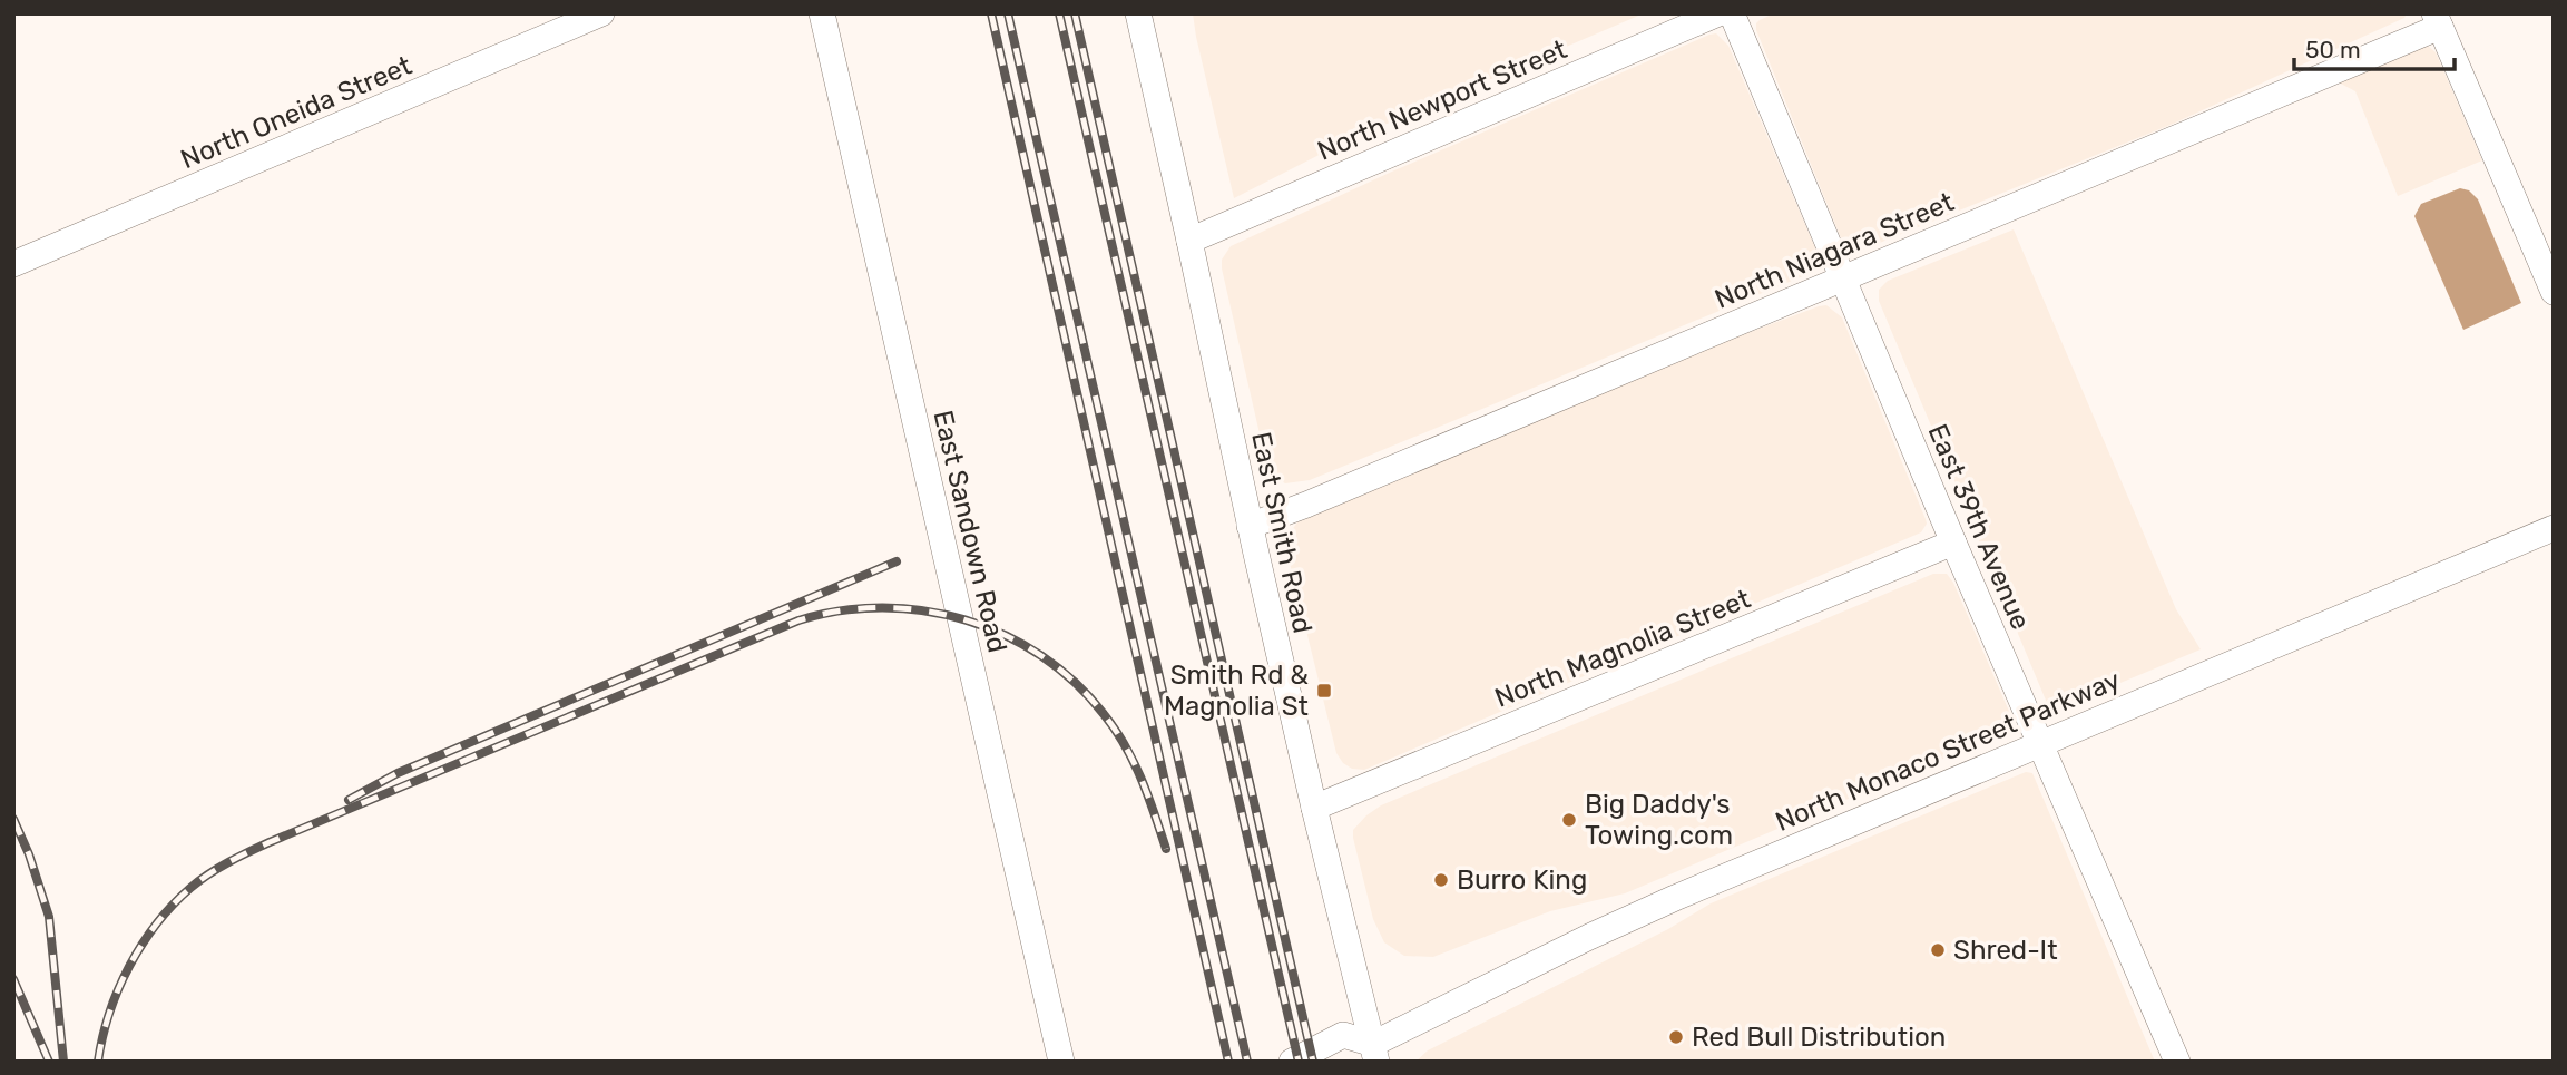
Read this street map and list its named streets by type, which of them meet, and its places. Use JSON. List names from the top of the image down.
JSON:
{
  "streets": {
    "street": [
      "North Newport Street",
      "North Oneida Street",
      "North Niagara Street",
      "East 39th Avenue",
      "East Sandown Road",
      "East Smith Road",
      "North Magnolia Street",
      "North Monaco Street Parkway"
    ]
  },
  "crossings": [
    ["North Newport Street", "East Smith Road"],
    ["North Niagara Street", "East 39th Avenue"],
    ["North Niagara Street", "East Smith Road"],
    ["East 39th Avenue", "North Magnolia Street"],
    ["East 39th Avenue", "North Monaco Street Parkway"],
    ["East Smith Road", "North Magnolia Street"],
    ["East Smith Road", "North Monaco Street Parkway"]
  ],
  "places": {
    "transit": ["Smith Rd & Magnolia St"],
    "other": [
      "Big Daddy's Towing.com",
      "Burro King",
      "Shred-It",
      "Red Bull Distribution"
    ]
  },
  "scale_bar": "50 m"
}
